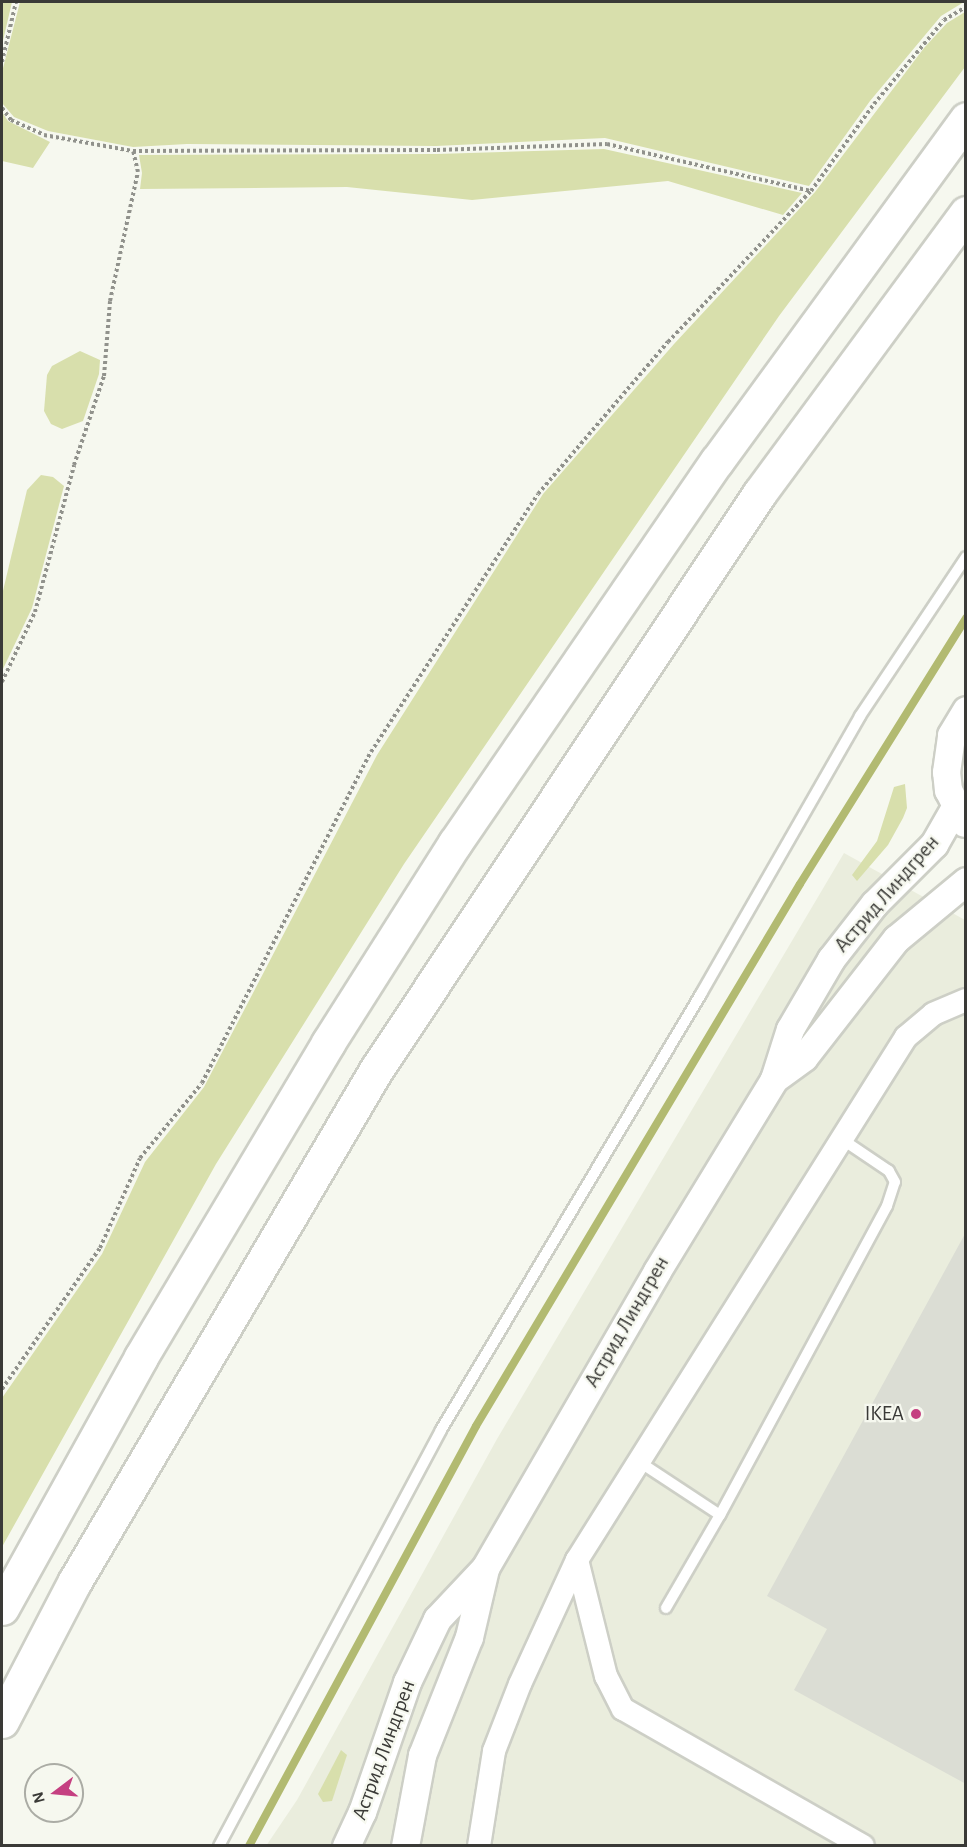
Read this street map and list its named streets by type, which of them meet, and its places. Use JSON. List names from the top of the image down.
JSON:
{
  "streets": {
    "street": ["Астрид Линдгрен"]
  },
  "places": ["IKEA"],
  "north": "left"
}
